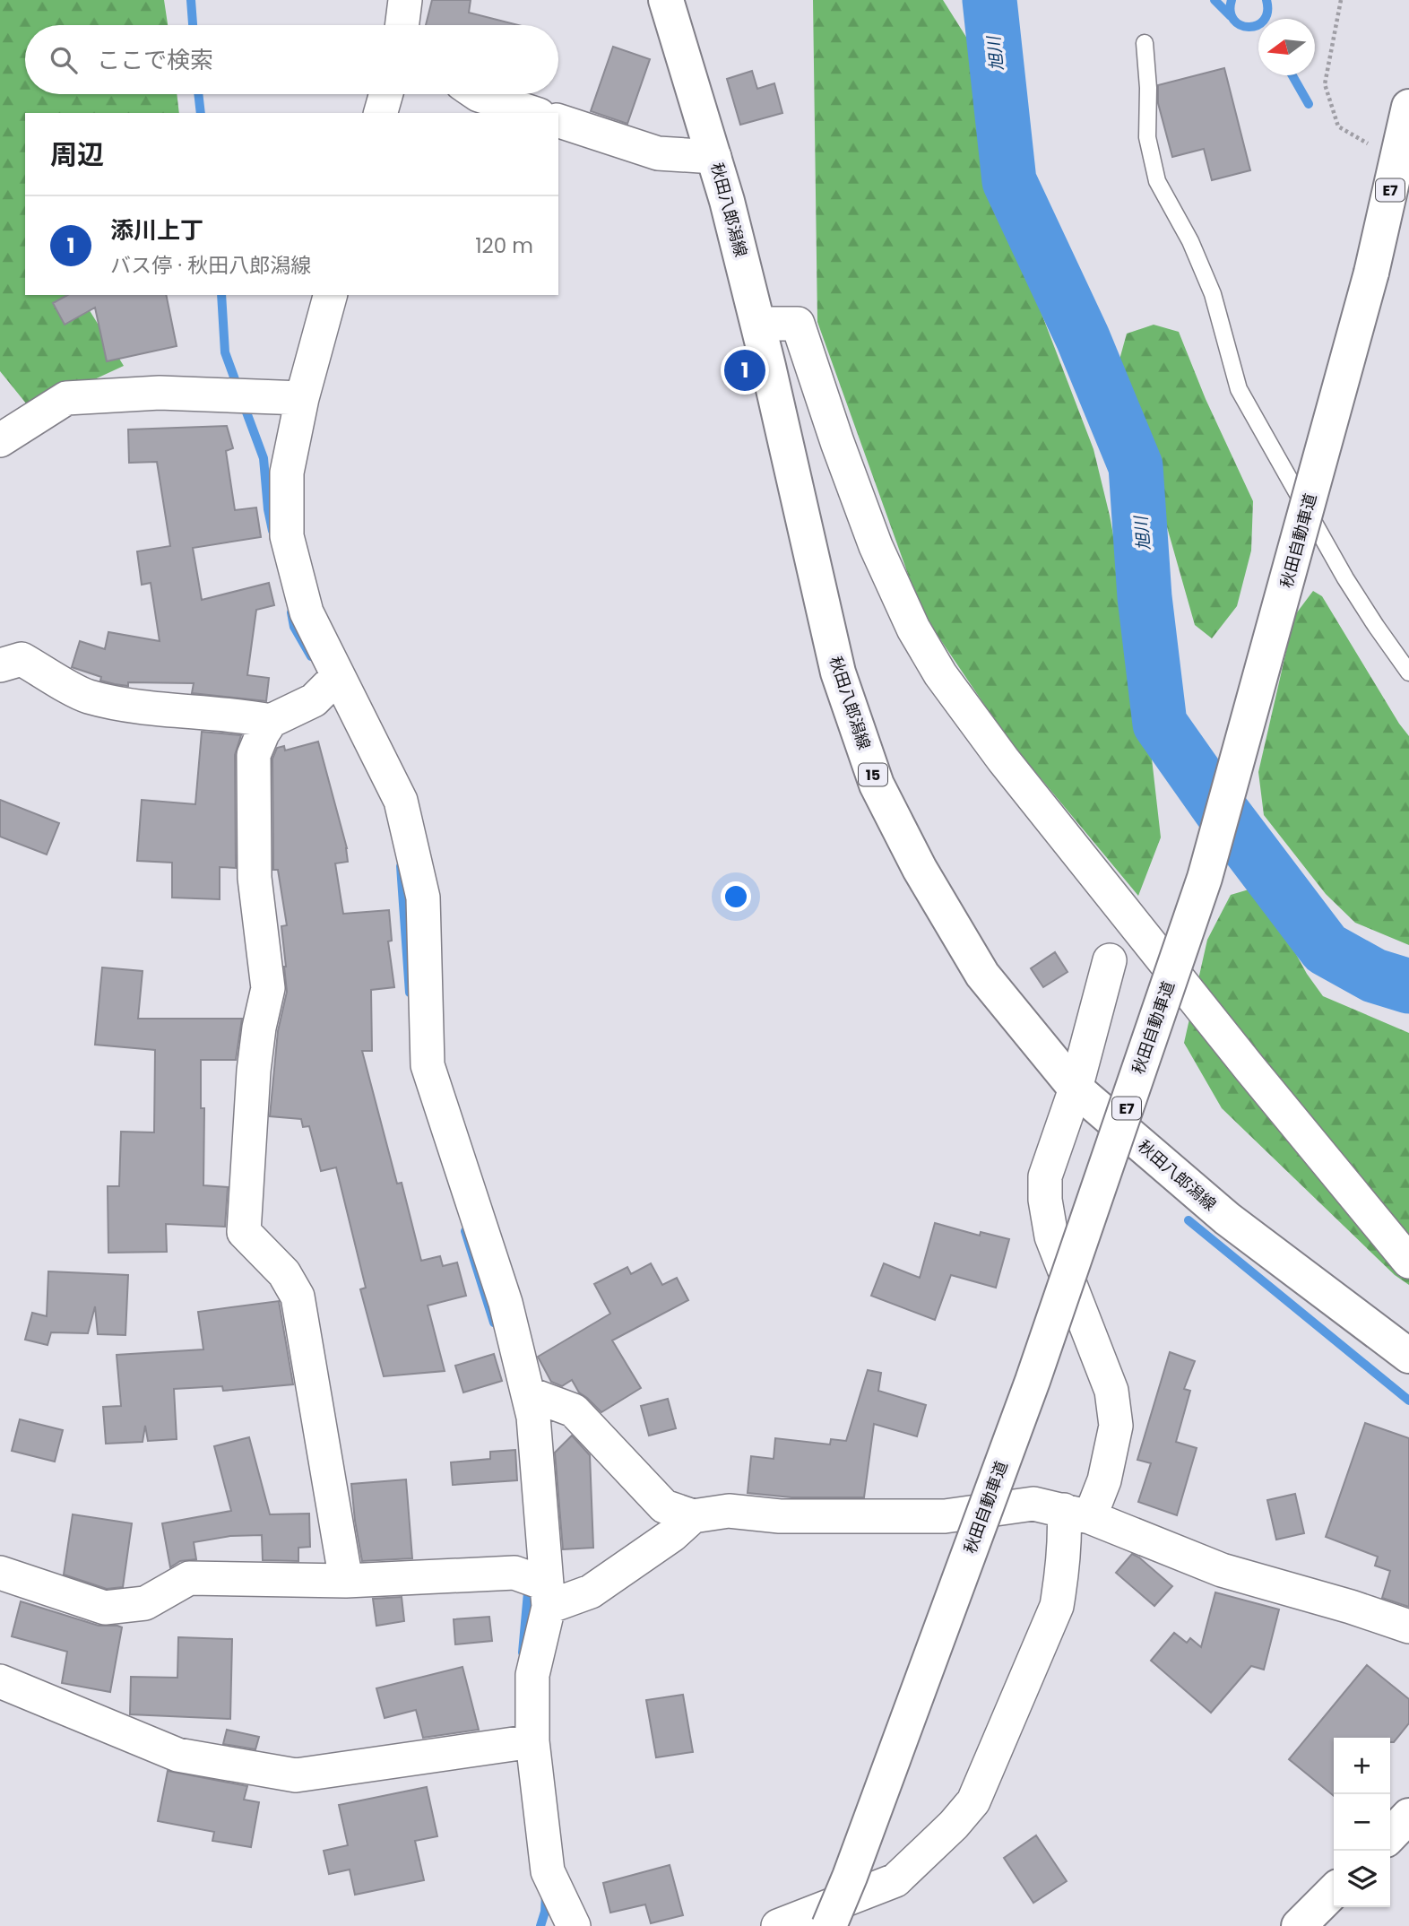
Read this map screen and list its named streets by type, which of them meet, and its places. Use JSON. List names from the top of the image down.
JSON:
{
  "streets": {
    "main road": [
      "E7",
      "秋田八郎潟線",
      "秋田自動車道",
      "15"
    ]
  },
  "water": ["旭川"],
  "north": "left",
  "page": {
    "search": "ここで検索",
    "heading": "周辺",
    "list": [
      {
        "mark": "1",
        "name": "添川上丁",
        "note": "バス停 · 秋田八郎潟線",
        "value": "120 m"
      }
    ],
    "pins": "1",
    "map_buttons": ["+", "−"]
  }
}
